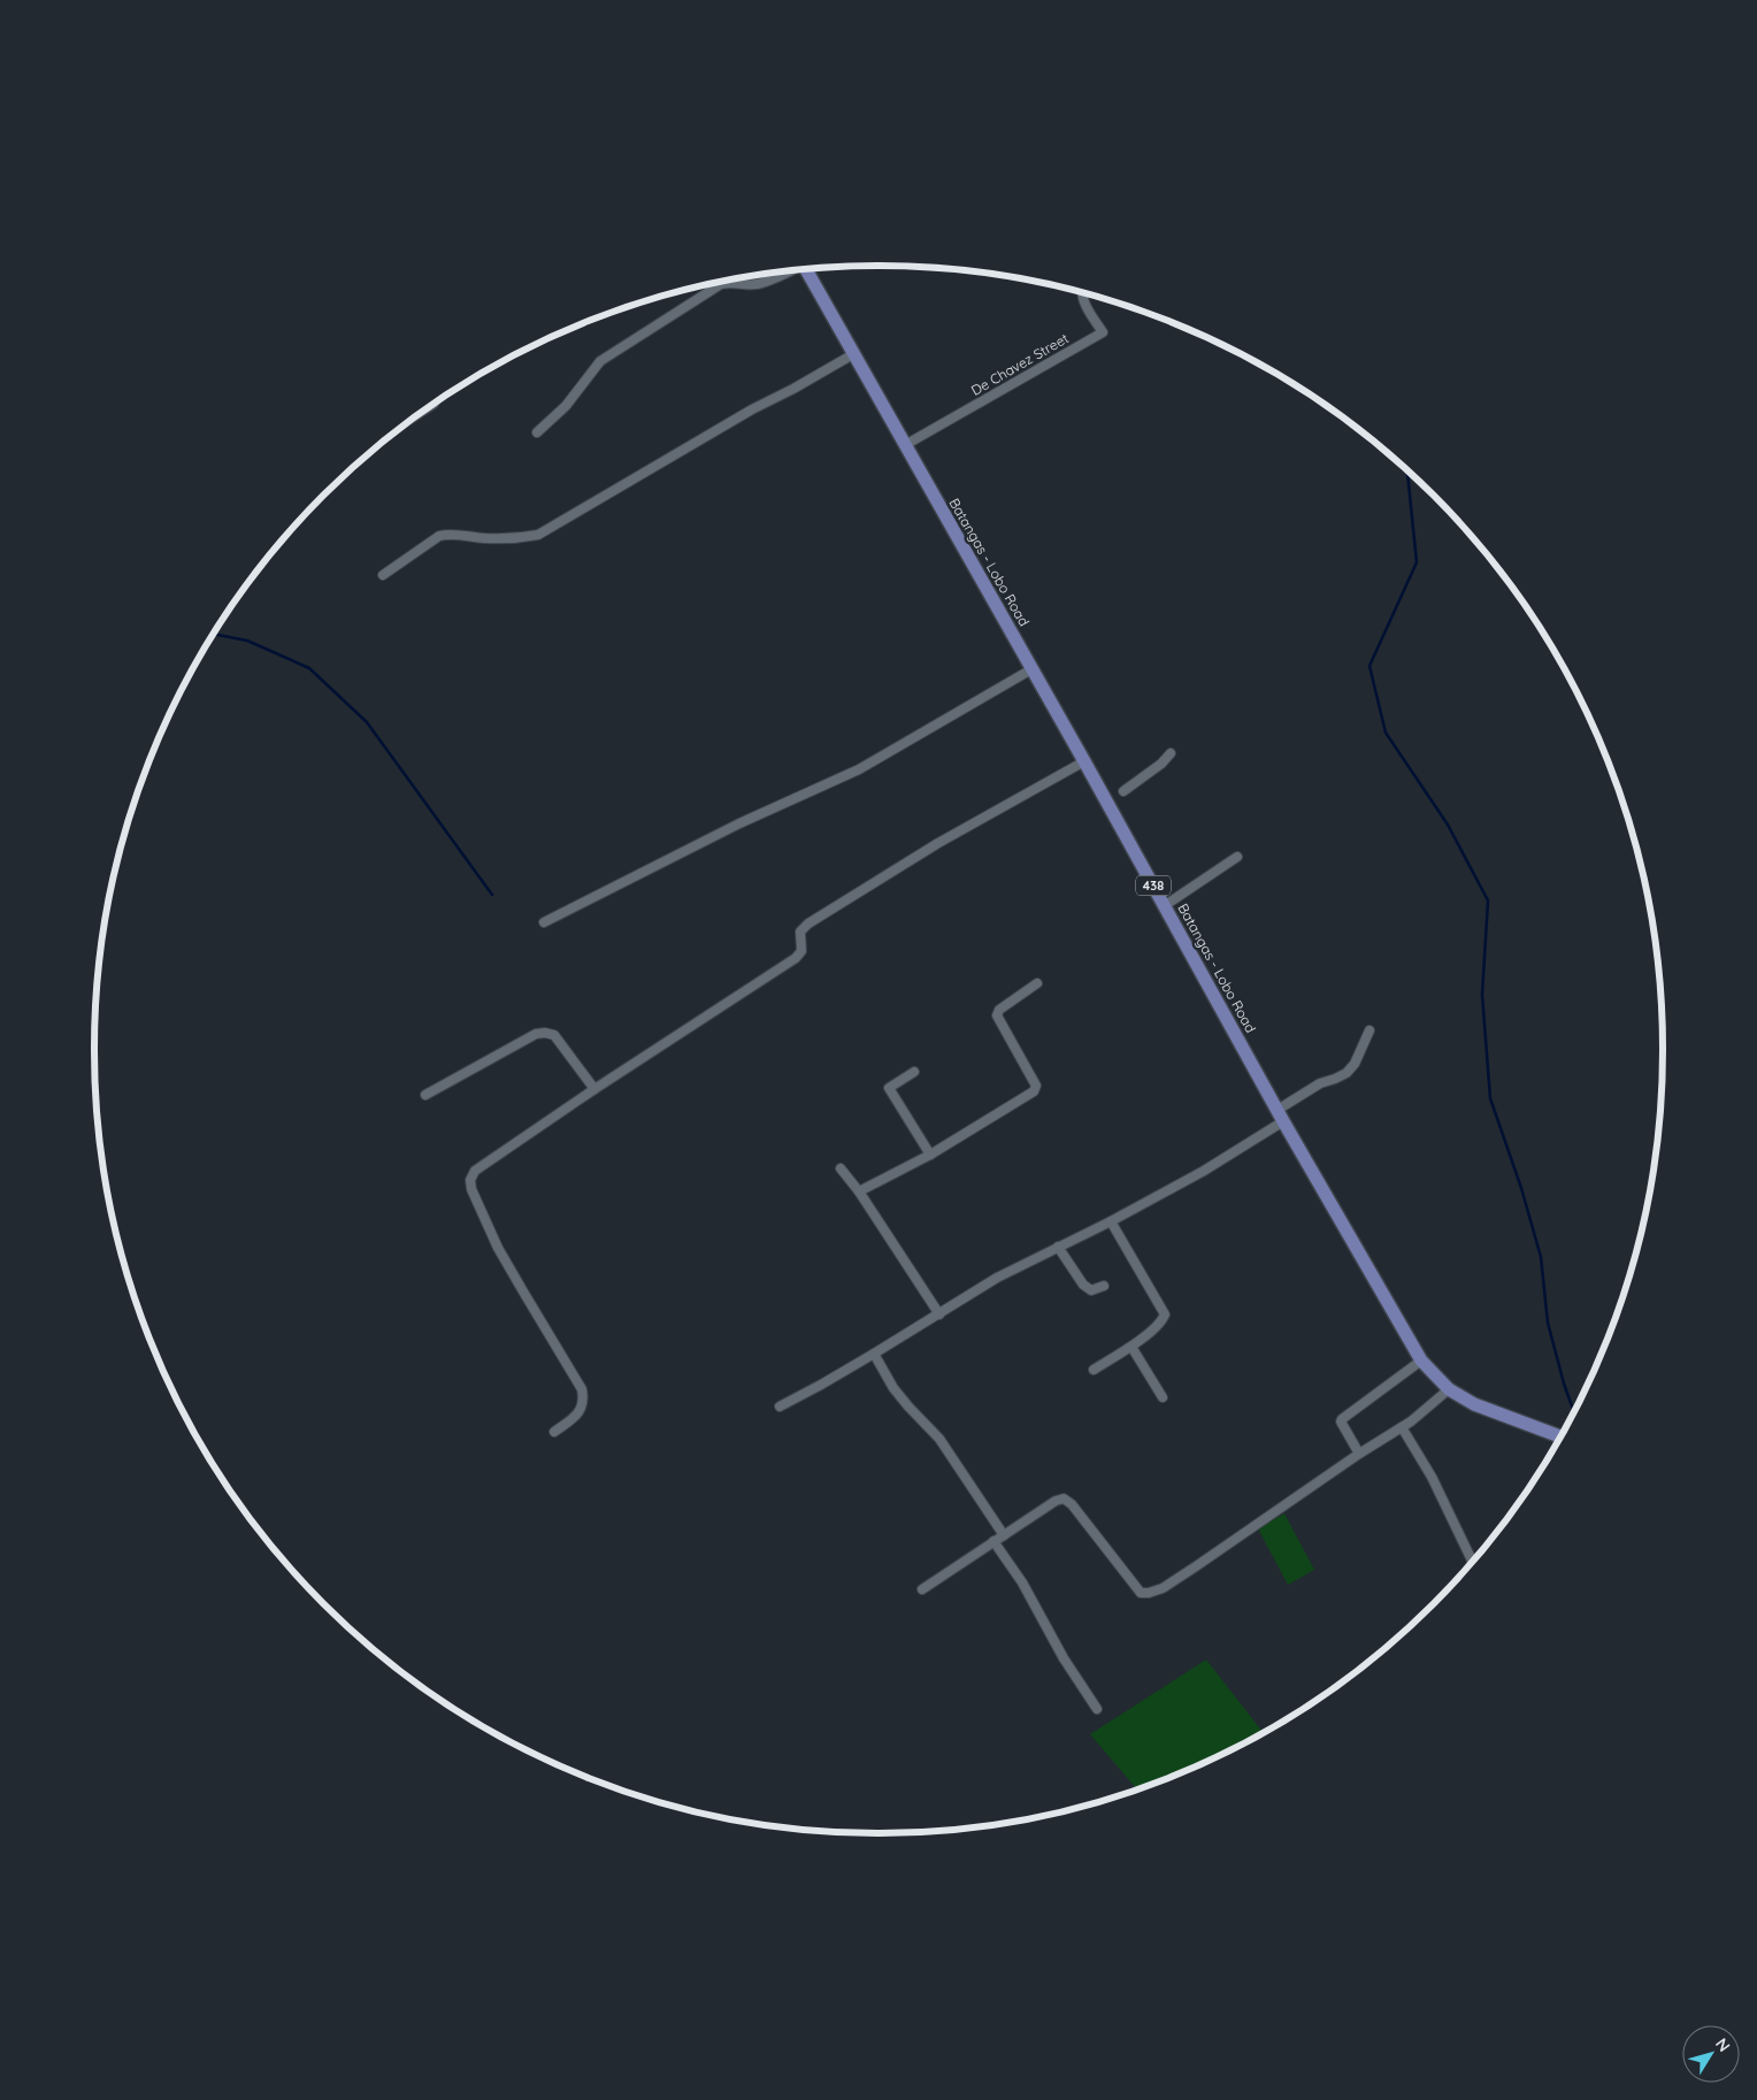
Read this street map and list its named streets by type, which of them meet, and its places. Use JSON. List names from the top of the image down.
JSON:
{
  "streets": {
    "main road": ["Batangas - Lobo Road", "438"],
    "street": ["De Chavez Street"]
  },
  "crossings": [
    ["De Chavez Street", "Batangas - Lobo Road"]
  ],
  "north": "top right"
}
